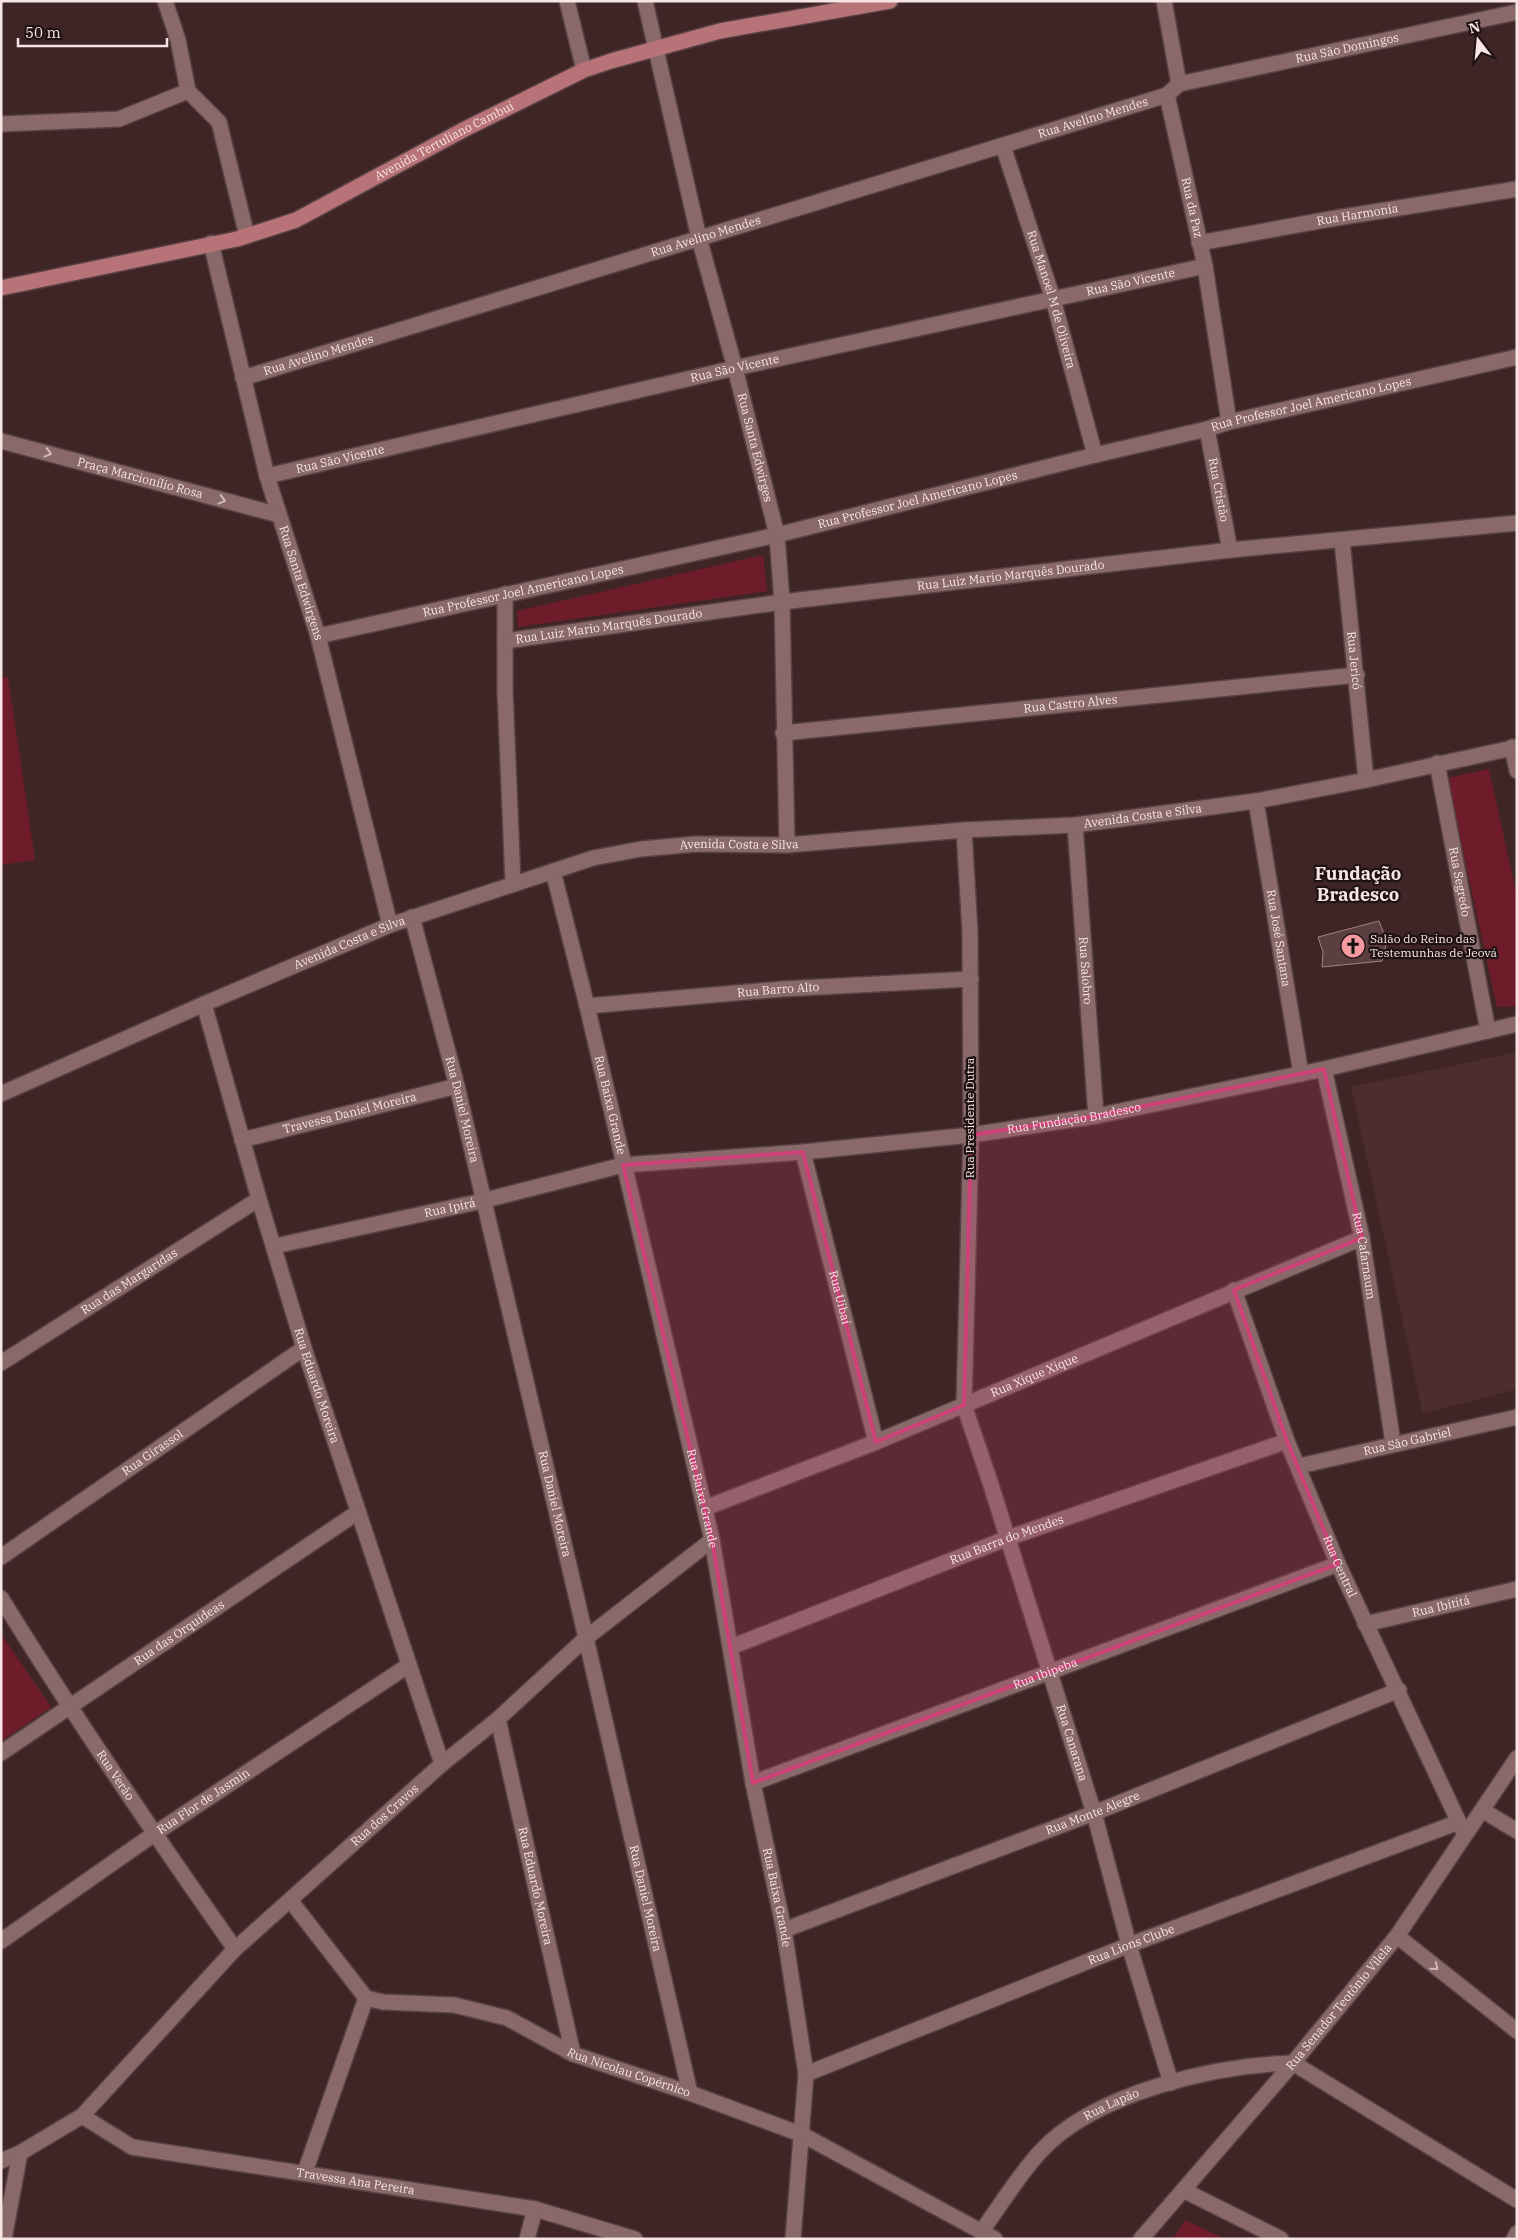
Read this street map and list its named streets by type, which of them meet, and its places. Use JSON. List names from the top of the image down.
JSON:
{
  "streets": {
    "main road": ["Avenida Tertuliano Cambuí"],
    "street": [
      "Rua São Domingos",
      "Rua Avelino Mendes",
      "Rua da Paz",
      "Rua Harmonia",
      "Rua São Vicente",
      "Rua Manoel M de Oliveira",
      "Rua Professor Joel Americano Lopes",
      "Rua Santa Edwirges",
      "Praça Marcionílio Rosa",
      "Rua Cristão",
      "Rua Luiz Mario Marquês Dourado",
      "Rua Santa Edwirgens",
      "Rua Jericó",
      "Rua Castro Alves",
      "Avenida Costa e Silva",
      "Rua Segredo",
      "Rua José Santana",
      "Rua Salobro",
      "Rua Barro Alto",
      "Rua Baixa Grande",
      "Rua Daniel Moreira",
      "Travessa Daniel Moreira",
      "Rua Presidente Dutra",
      "Rua Fundação Bradesco",
      "Rua Ipirá",
      "Rua Cafarnaum",
      "Rua das Margaridas",
      "Rua Uibaí",
      "Rua Xique Xique",
      "Rua Eduardo Moreira",
      "Rua São Gabriel",
      "Rua Girassol",
      "Rua Barra do Mendes",
      "Rua Central",
      "Rua Ibititá",
      "Rua das Orquídeas",
      "Rua Ibipeba",
      "Rua Canarana",
      "Rua Verão",
      "Rua Flor de Jasmin",
      "Rua Monte Alegre",
      "Rua dos Cravos",
      "Rua Lions Clube",
      "Rua Senador Teotônio Vilela",
      "Rua Nicolau Copérnico",
      "Rua Lapão",
      "Travessa Ana Pereira"
    ]
  },
  "crossings": [
    ["Rua Avelino Mendes", "Rua da Paz"],
    ["Rua Avelino Mendes", "Rua Manoel M de Oliveira"],
    ["Rua Avelino Mendes", "Rua Santa Edwirges"],
    ["Rua Avelino Mendes", "Rua Santa Edwirgens"],
    ["Avenida Tertuliano Cambuí", "Rua Santa Edwirges"],
    ["Avenida Tertuliano Cambuí", "Rua Santa Edwirgens"],
    ["Rua da Paz", "Rua Harmonia"],
    ["Rua da Paz", "Rua São Vicente"],
    ["Rua da Paz", "Rua Professor Joel Americano Lopes"],
    ["Rua São Vicente", "Rua Manoel M de Oliveira"],
    ["Rua São Vicente", "Rua Santa Edwirges"],
    ["Rua São Vicente", "Rua Santa Edwirgens"],
    ["Rua Manoel M de Oliveira", "Rua Professor Joel Americano Lopes"],
    ["Rua Professor Joel Americano Lopes", "Rua Santa Edwirges"],
    ["Rua Professor Joel Americano Lopes", "Rua Cristão"],
    ["Rua Professor Joel Americano Lopes", "Rua Santa Edwirgens"],
    ["Rua Santa Edwirges", "Rua Luiz Mario Marquês Dourado"],
    ["Rua Santa Edwirges", "Rua Castro Alves"],
    ["Rua Santa Edwirges", "Avenida Costa e Silva"],
    ["Praça Marcionílio Rosa", "Rua Santa Edwirgens"],
    ["Rua Cristão", "Rua Luiz Mario Marquês Dourado"],
    ["Rua Luiz Mario Marquês Dourado", "Rua Jericó"],
    ["Rua Santa Edwirgens", "Avenida Costa e Silva"],
    ["Rua Jericó", "Rua Castro Alves"],
    ["Rua Jericó", "Avenida Costa e Silva"],
    ["Avenida Costa e Silva", "Rua Segredo"],
    ["Avenida Costa e Silva", "Rua José Santana"],
    ["Avenida Costa e Silva", "Rua Salobro"],
    ["Avenida Costa e Silva", "Rua Baixa Grande"],
    ["Avenida Costa e Silva", "Rua Daniel Moreira"],
    ["Avenida Costa e Silva", "Rua Presidente Dutra"],
    ["Avenida Costa e Silva", "Rua Eduardo Moreira"],
    ["Rua Segredo", "Rua Fundação Bradesco"],
    ["Rua José Santana", "Rua Fundação Bradesco"],
    ["Rua Salobro", "Rua Fundação Bradesco"],
    ["Rua Barro Alto", "Rua Baixa Grande"],
    ["Rua Barro Alto", "Rua Presidente Dutra"],
    ["Rua Baixa Grande", "Rua Fundação Bradesco"],
    ["Rua Baixa Grande", "Rua Ipirá"],
    ["Rua Baixa Grande", "Rua Xique Xique"],
    ["Rua Baixa Grande", "Rua Barra do Mendes"],
    ["Rua Baixa Grande", "Rua Ibipeba"],
    ["Rua Baixa Grande", "Rua Monte Alegre"],
    ["Rua Baixa Grande", "Rua dos Cravos"],
    ["Rua Baixa Grande", "Rua Lions Clube"],
    ["Rua Baixa Grande", "Rua Nicolau Copérnico"],
    ["Rua Daniel Moreira", "Travessa Daniel Moreira"],
    ["Rua Daniel Moreira", "Rua Ipirá"],
    ["Rua Daniel Moreira", "Rua dos Cravos"],
    ["Rua Daniel Moreira", "Rua Nicolau Copérnico"],
    ["Travessa Daniel Moreira", "Rua Eduardo Moreira"],
    ["Rua Presidente Dutra", "Rua Fundação Bradesco"],
    ["Rua Presidente Dutra", "Rua Xique Xique"],
    ["Rua Presidente Dutra", "Rua Canarana"],
    ["Rua Fundação Bradesco", "Rua Ipirá"],
    ["Rua Fundação Bradesco", "Rua Cafarnaum"],
    ["Rua Fundação Bradesco", "Rua Uibaí"],
    ["Rua Ipirá", "Rua Eduardo Moreira"],
    ["Rua Cafarnaum", "Rua Xique Xique"],
    ["Rua Cafarnaum", "Rua São Gabriel"],
    ["Rua das Margaridas", "Rua Eduardo Moreira"],
    ["Rua Uibaí", "Rua Xique Xique"],
    ["Rua Xique Xique", "Rua Central"],
    ["Rua Xique Xique", "Rua Canarana"],
    ["Rua Eduardo Moreira", "Rua Girassol"],
    ["Rua Eduardo Moreira", "Rua das Orquídeas"],
    ["Rua Eduardo Moreira", "Rua Flor de Jasmin"],
    ["Rua Eduardo Moreira", "Rua dos Cravos"],
    ["Rua Eduardo Moreira", "Rua Nicolau Copérnico"],
    ["Rua São Gabriel", "Rua Central"],
    ["Rua Barra do Mendes", "Rua Central"],
    ["Rua Barra do Mendes", "Rua Canarana"],
    ["Rua Central", "Rua Ibititá"],
    ["Rua Central", "Rua Ibipeba"],
    ["Rua Central", "Rua Monte Alegre"],
    ["Rua Central", "Rua Lions Clube"],
    ["Rua Central", "Rua Senador Teotônio Vilela"],
    ["Rua das Orquídeas", "Rua Verão"],
    ["Rua Ibipeba", "Rua Canarana"],
    ["Rua Canarana", "Rua Monte Alegre"],
    ["Rua Canarana", "Rua Lions Clube"],
    ["Rua Canarana", "Rua Lapão"],
    ["Rua Verão", "Rua Flor de Jasmin"],
    ["Rua Verão", "Rua dos Cravos"],
    ["Rua dos Cravos", "Travessa Ana Pereira"],
    ["Rua Lions Clube", "Rua Senador Teotônio Vilela"],
    ["Rua Senador Teotônio Vilela", "Rua Lapão"],
    ["Rua Nicolau Copérnico", "Rua Lapão"]
  ],
  "one_way": ["Praça Marcionílio Rosa"],
  "districts": ["Fundação Bradesco"],
  "places": {
    "church": ["Salão do Reino das Testemunhas de Jeová"]
  },
  "scale_bar": "50 m",
  "north": "top"
}
